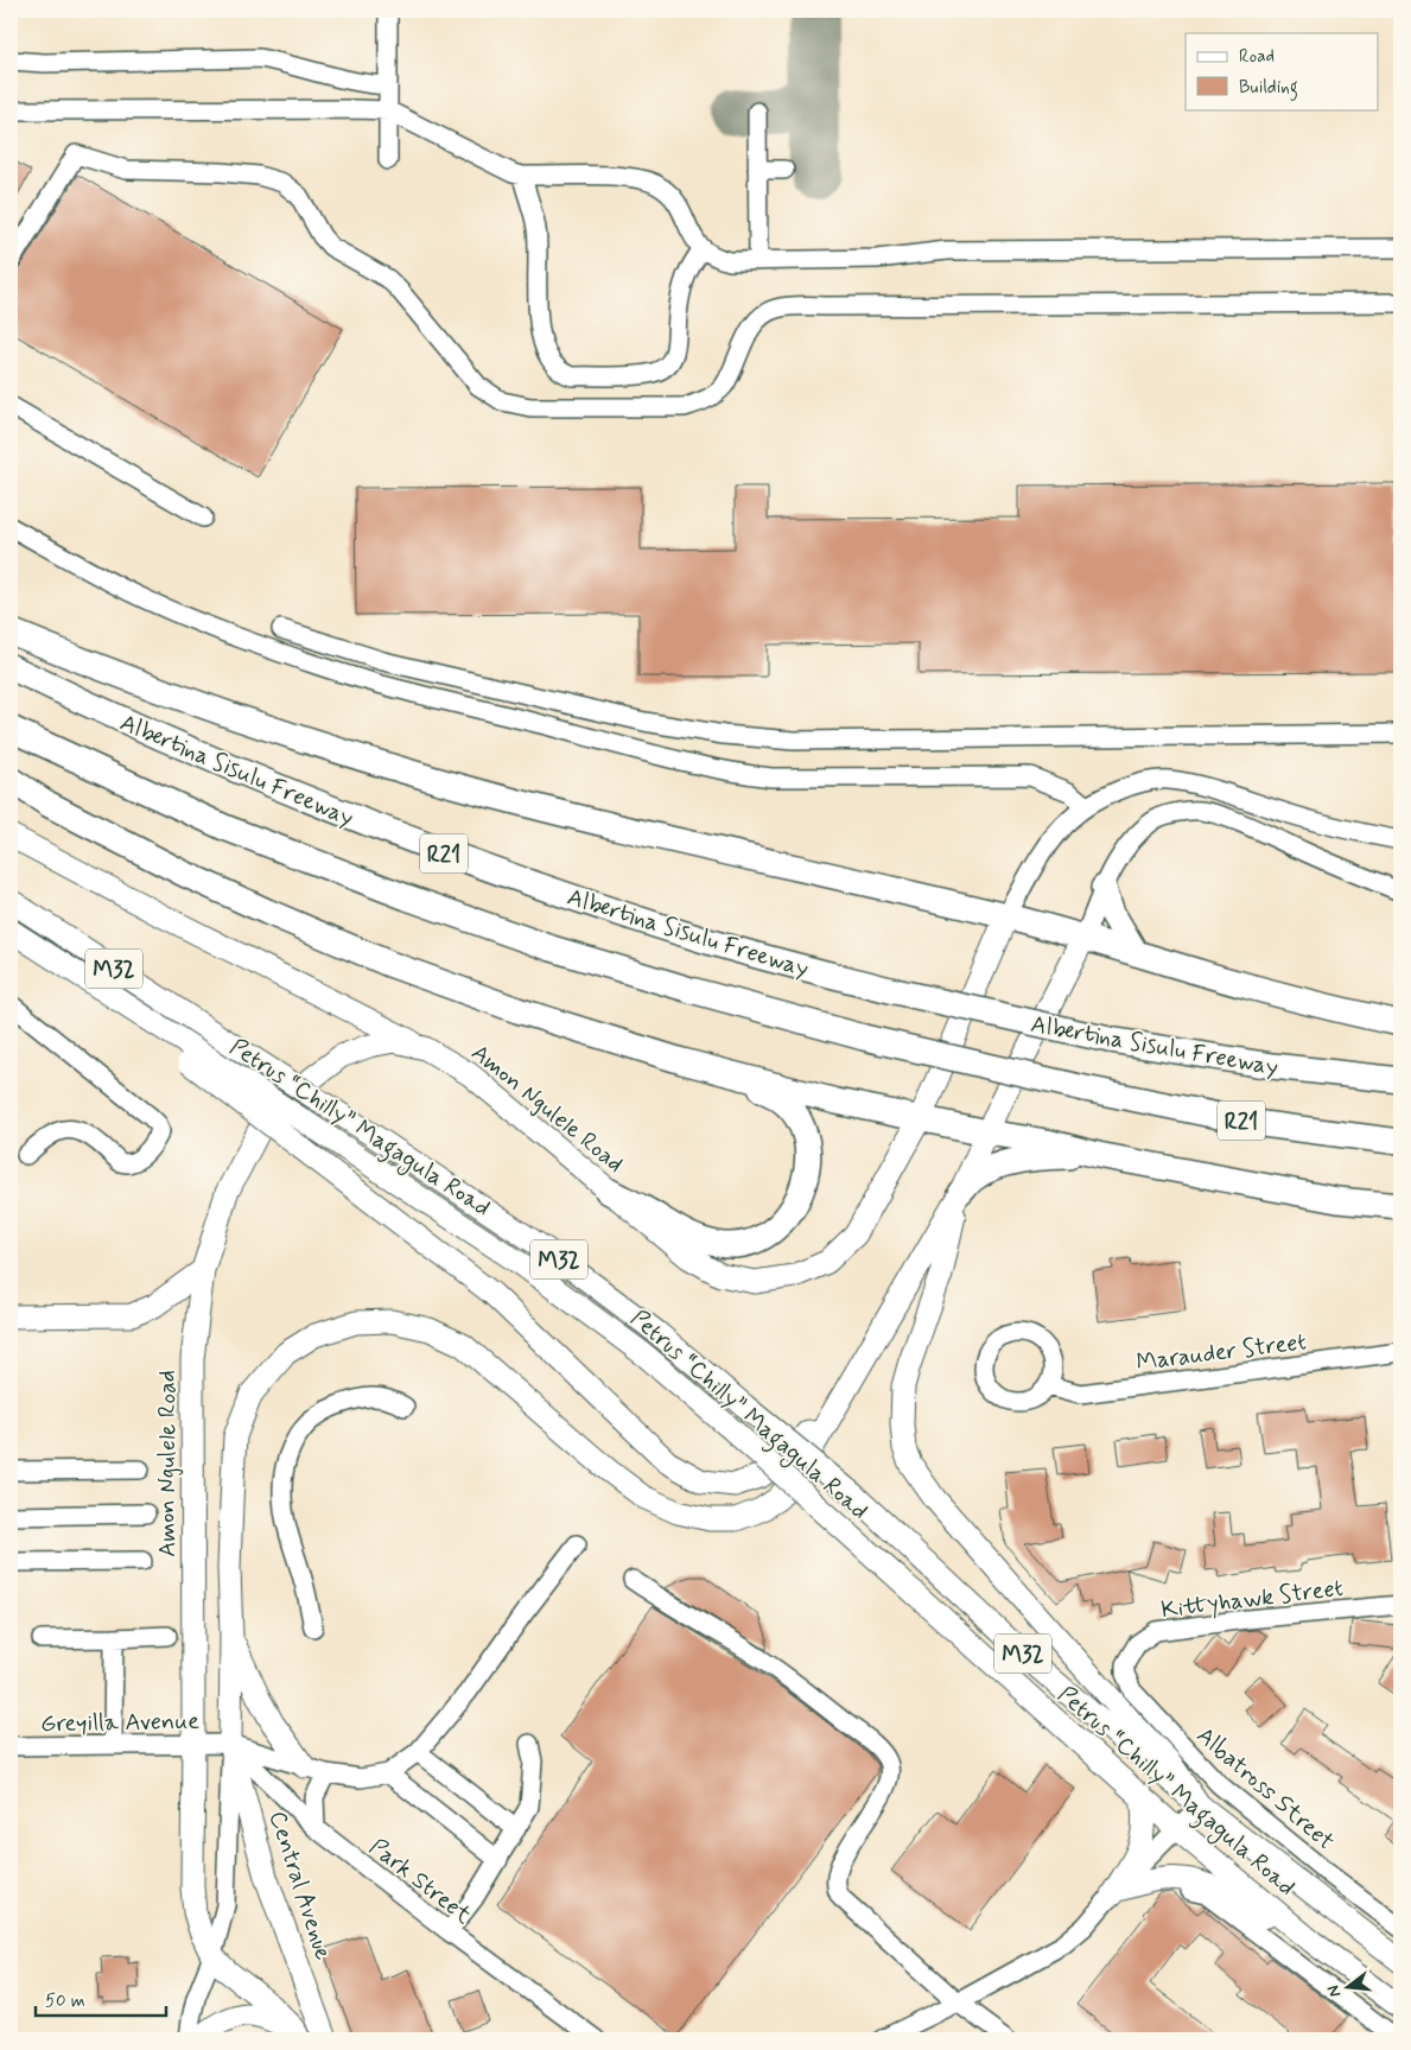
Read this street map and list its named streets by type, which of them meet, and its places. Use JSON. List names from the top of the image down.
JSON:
{
  "streets": {
    "highway": ["Albertina Sisulu Freeway", "R21"],
    "main road": [
      "M32",
      "Amon Ngulele Road",
      "Petrus “Chilly” Magagula Road",
      "Central Avenue"
    ],
    "street": [
      "Marauder Street",
      "Kittyhawk Street",
      "Greyilla Avenue",
      "Albatross Street",
      "Park Street"
    ]
  },
  "crossings": [
    ["Amon Ngulele Road", "Greyilla Avenue"],
    ["Kittyhawk Street", "Albatross Street"],
    ["Greyilla Avenue", "Park Street"],
    ["Greyilla Avenue", "Central Avenue"],
    ["Park Street", "Central Avenue"]
  ],
  "legend": ["Road", "Building"],
  "scale_bar": "50 m",
  "north": "left"
}
